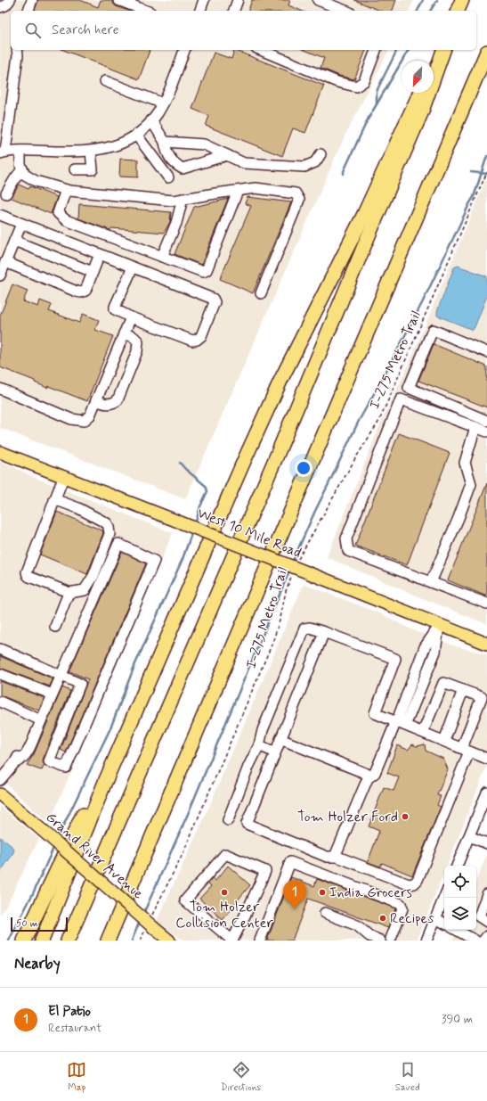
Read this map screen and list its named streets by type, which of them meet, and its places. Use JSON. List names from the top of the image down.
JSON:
{
  "streets": {
    "main road": ["West 10 Mile Road", "Grand River Avenue"],
    "path": ["I-275 Metro Trail"]
  },
  "crossings": [
    ["I-275 Metro Trail", "Grand River Avenue"]
  ],
  "places": [
    "Tom Holzer Ford",
    "Tom Holzer Collision Center",
    "India Grocers",
    "Recipes"
  ],
  "scale_bar": "50 m",
  "north": "bottom left",
  "page": {
    "search": "Search here",
    "pins": "1",
    "scale": "50 m",
    "heading": "Nearby",
    "list": [
      {
        "mark": "1",
        "name": "El Patio",
        "note": "Restaurant",
        "value": "390 m"
      }
    ],
    "nav": ["Map", "Directions", "Saved"]
  }
}
